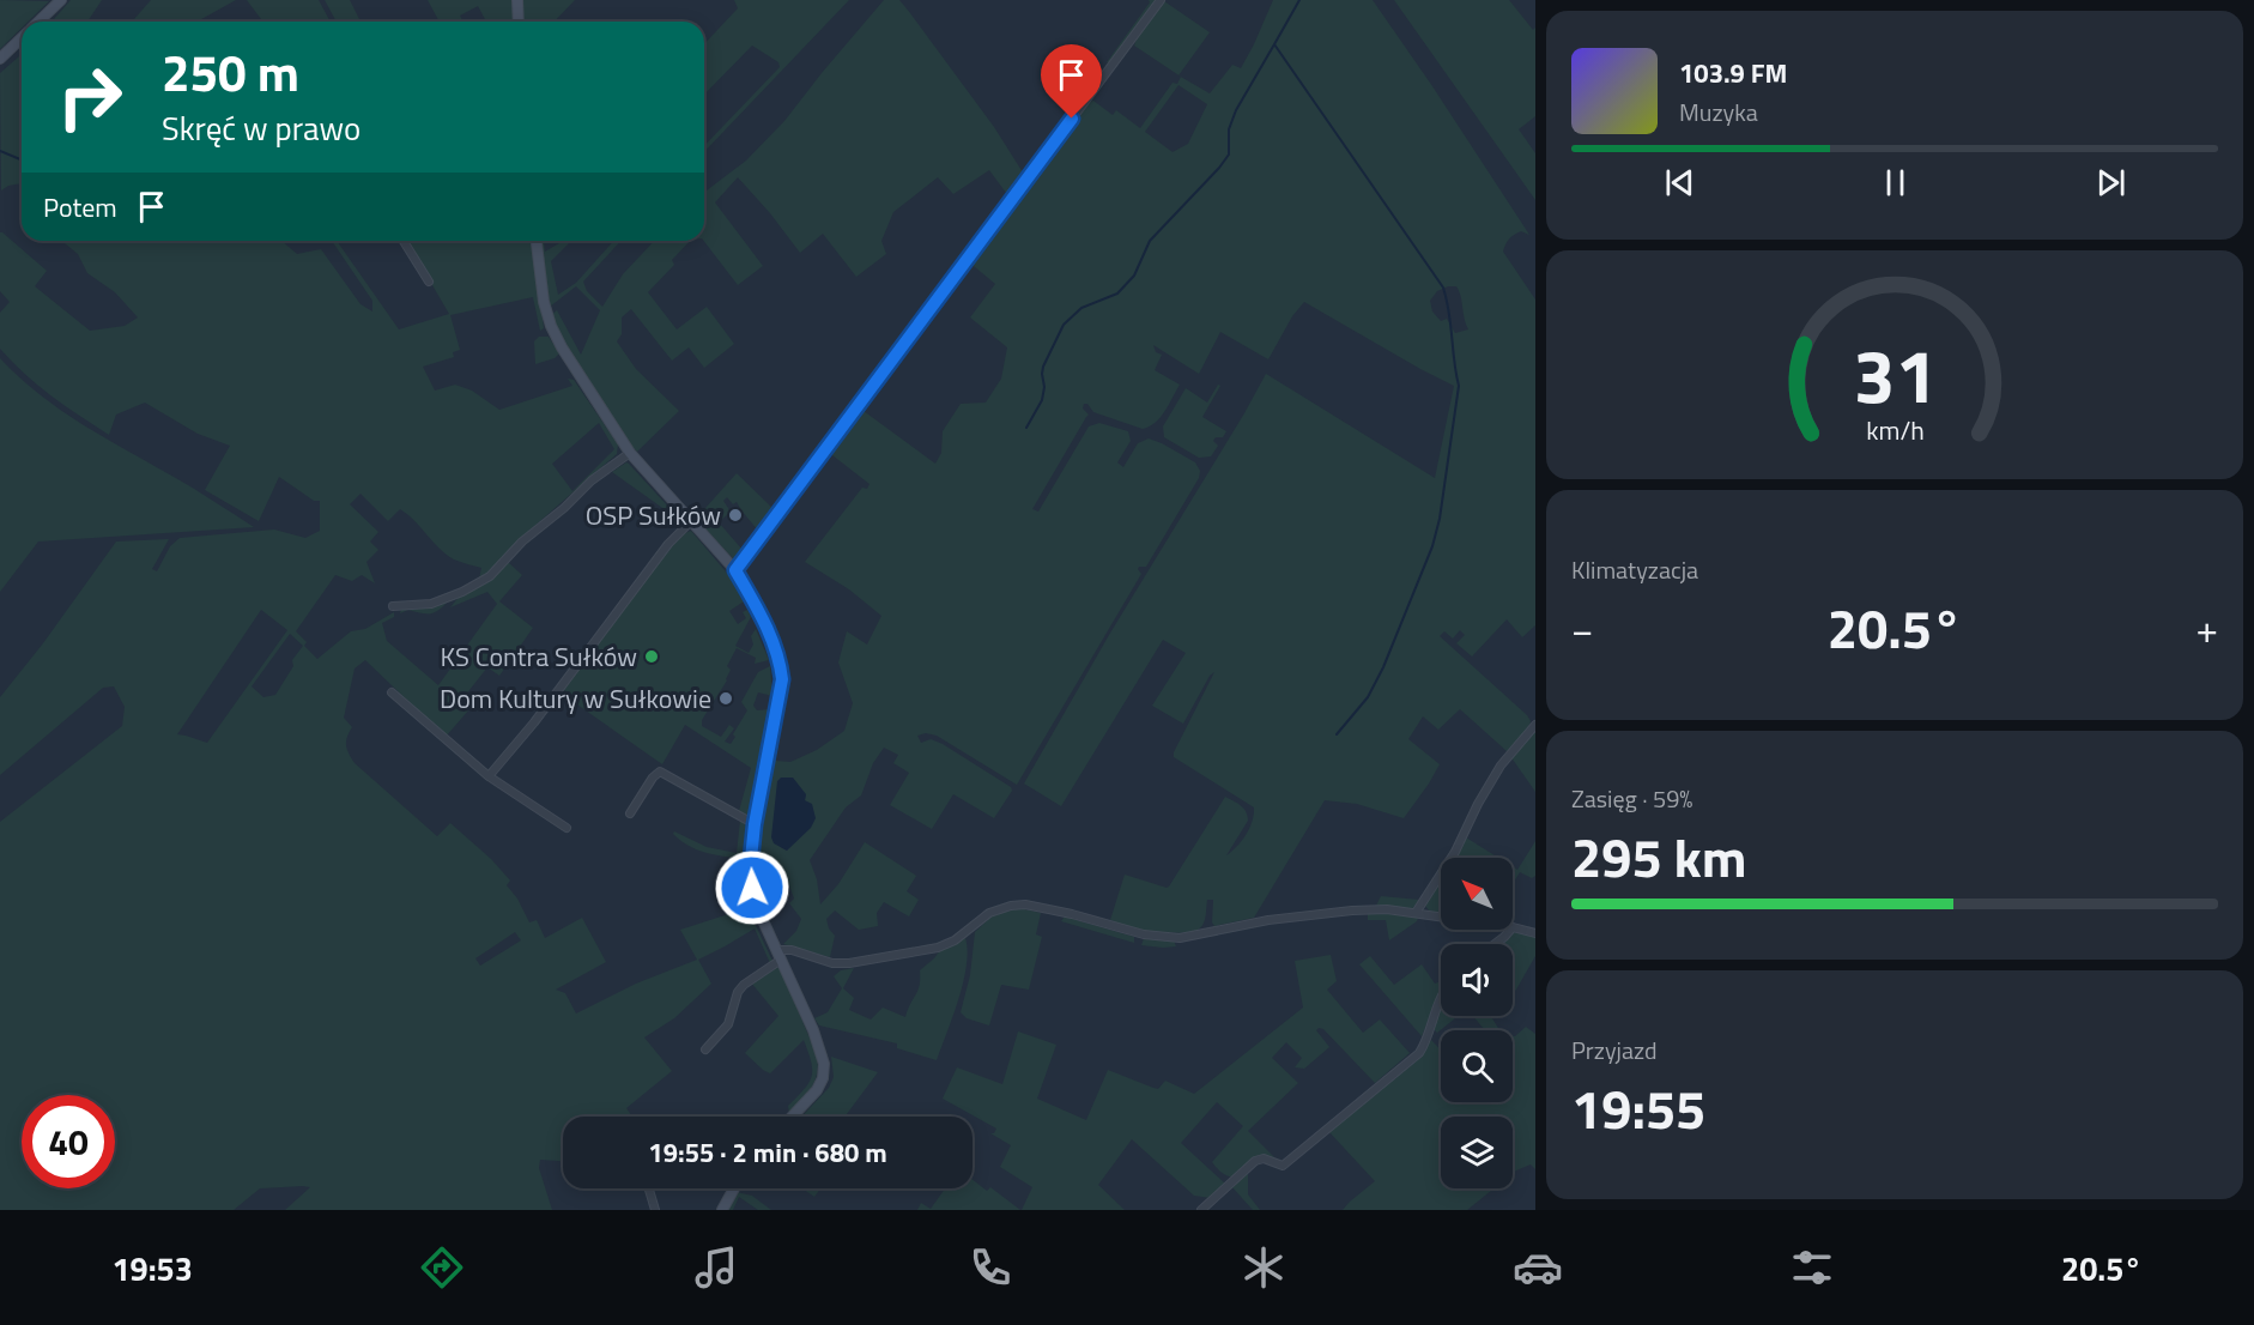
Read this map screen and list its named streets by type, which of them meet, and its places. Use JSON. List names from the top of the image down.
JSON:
{
  "places": ["OSP Sułków", "KS Contra Sułków", "Dom Kultury w Sułkowie"],
  "north": "top left",
  "page": {
    "turn": ["250 m", "Skręć w prawo"],
    "song": ["103.9 FM", "Muzyka"],
    "then": "Potem",
    "tile": [
      "Klimatyzacja",
      ["Zasięg · 59%", "295 km"],
      ["Przyjazd", "19:55"]
    ],
    "heat": ["−", "20.5°", "+"],
    "limit": "40",
    "trip": "19:55 · 2 min · 680 m",
    "tabs": ["19:53", "20.5°"],
    "gauge": ["31", "km/h"]
  }
}
